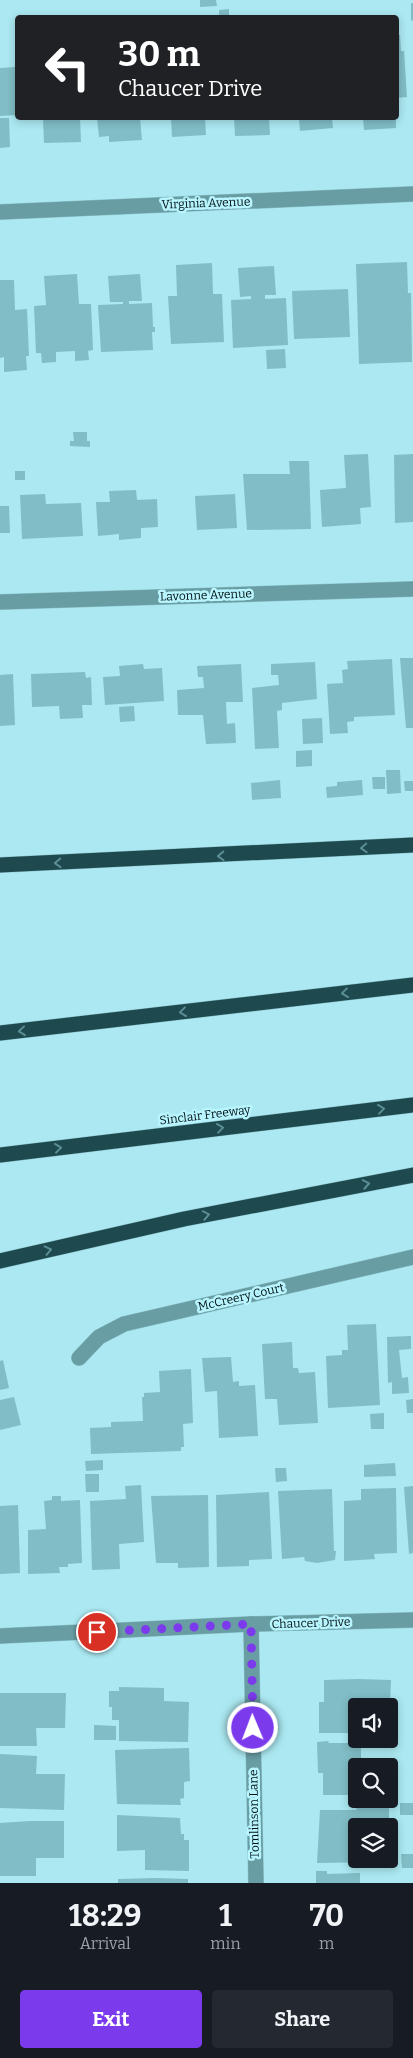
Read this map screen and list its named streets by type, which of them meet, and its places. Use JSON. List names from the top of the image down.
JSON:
{
  "streets": {
    "highway": ["Sinclair Freeway"],
    "street": [
      "Virginia Avenue",
      "Lavonne Avenue",
      "McCreery Court",
      "Chaucer Drive",
      "Tomlinson Lane"
    ]
  },
  "crossings": [
    ["Chaucer Drive", "Tomlinson Lane"]
  ],
  "page": {
    "turn": ["30 m", "Chaucer Drive"],
    "eta": [
      "18:29",
      "Arrival",
      "1",
      "min",
      "70",
      "m"
    ],
    "buttons": ["Exit", "Share"]
  }
}
